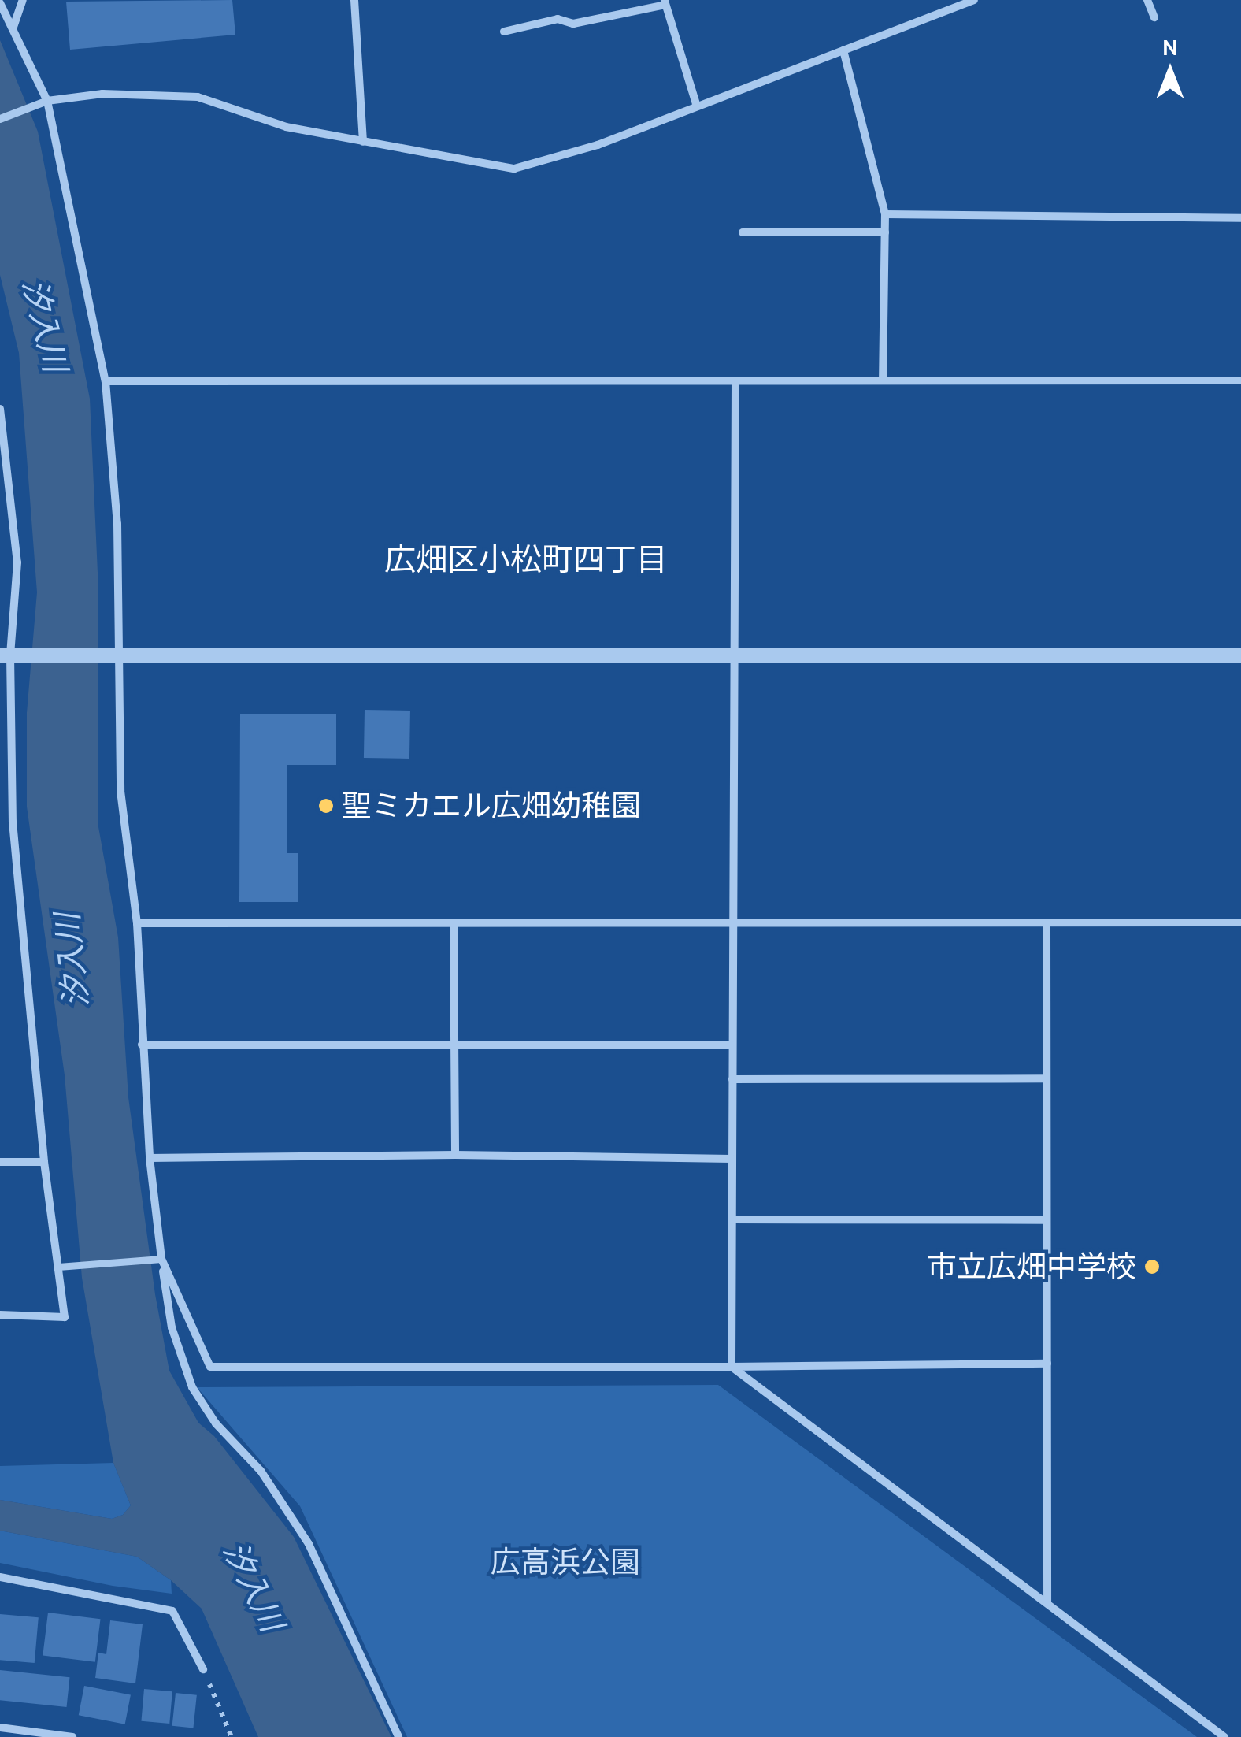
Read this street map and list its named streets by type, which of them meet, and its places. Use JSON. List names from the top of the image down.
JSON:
{
  "districts": ["広畑区小松町四丁目"],
  "water": ["汐入川"],
  "parks": ["広高浜公園"],
  "places": ["聖ミカエル広畑幼稚園", "市立広畑中学校"],
  "north": "top"
}
